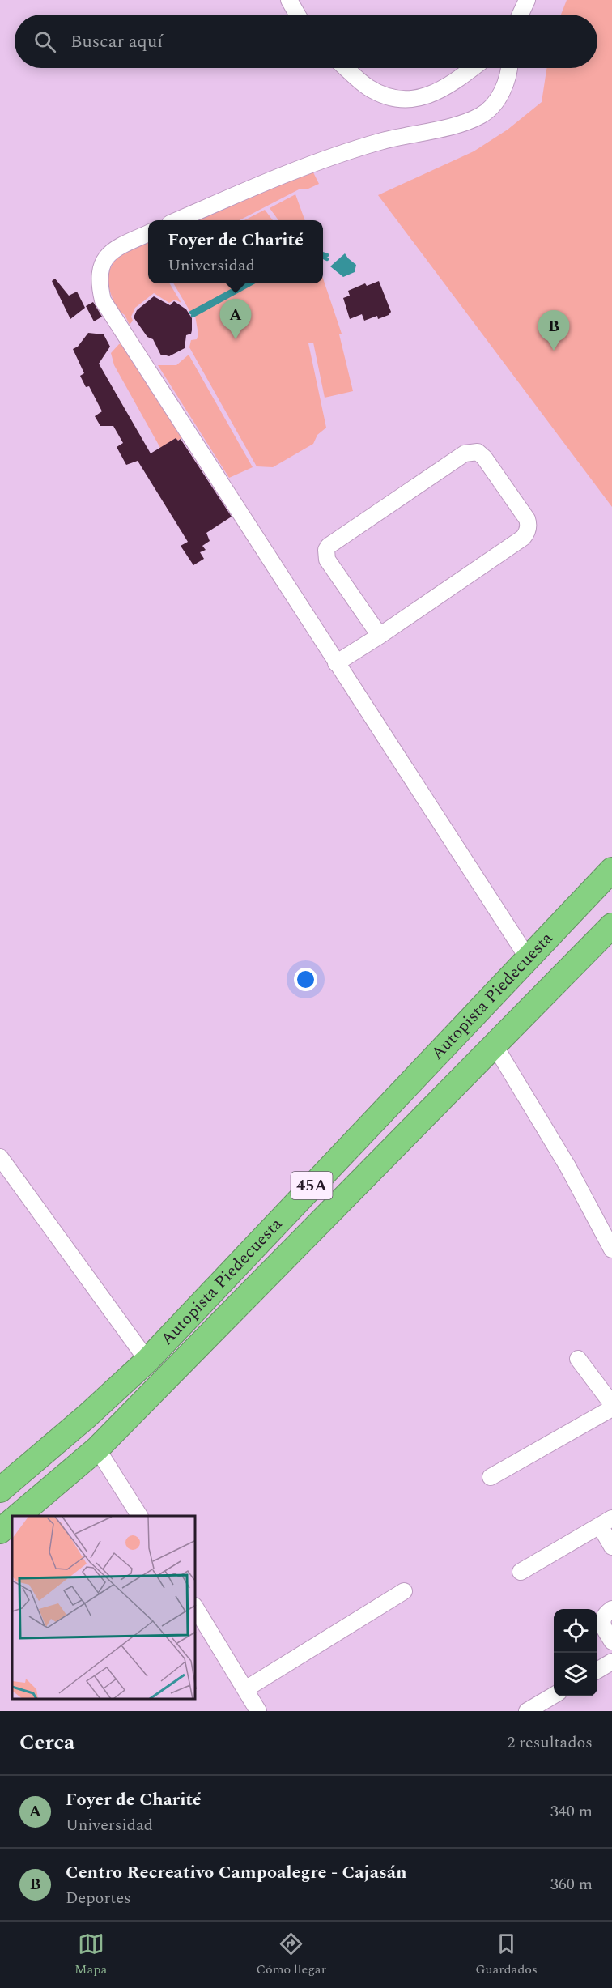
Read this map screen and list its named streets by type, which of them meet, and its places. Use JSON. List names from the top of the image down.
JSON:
{
  "streets": {
    "highway": ["Autopista Piedecuesta", "45A"]
  },
  "page": {
    "search": "Buscar aquí",
    "popup": ["Foyer de Charité", "Universidad"],
    "pins": ["A", "B"],
    "heading": ["Cerca", "2 resultados"],
    "list": [
      {
        "mark": "A",
        "name": "Foyer de Charité",
        "note": "Universidad",
        "value": "340 m"
      },
      {
        "mark": "B",
        "name": "Centro Recreativo Campoalegre - Cajasán",
        "note": "Deportes",
        "value": "360 m"
      }
    ],
    "nav": ["Mapa", "Cómo llegar", "Guardados"]
  }
}
